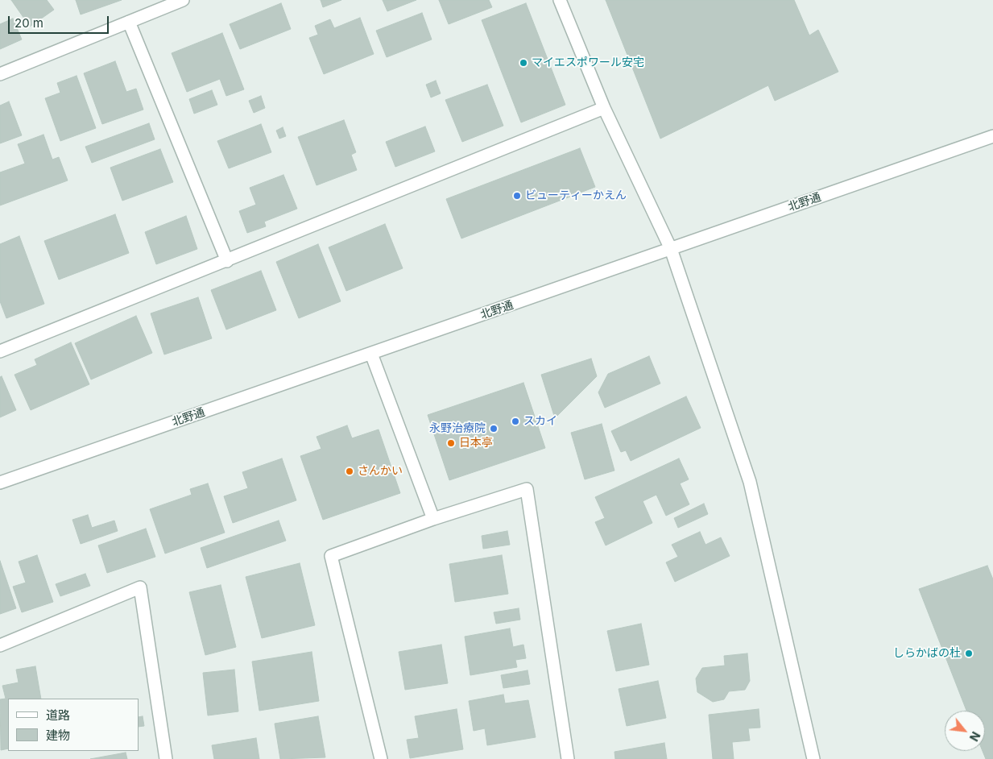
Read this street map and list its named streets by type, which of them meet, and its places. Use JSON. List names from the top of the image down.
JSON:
{
  "streets": {
    "street": ["北野通"]
  },
  "places": [
    "マイエスポワール安宅",
    "ビューティーかえん",
    "スカイ",
    "永野治療院",
    "日本亭",
    "さんかい",
    "しらかばの杜"
  ],
  "legend": ["道路", "建物"],
  "scale_bar": "20 m",
  "north": "bottom right"
}
